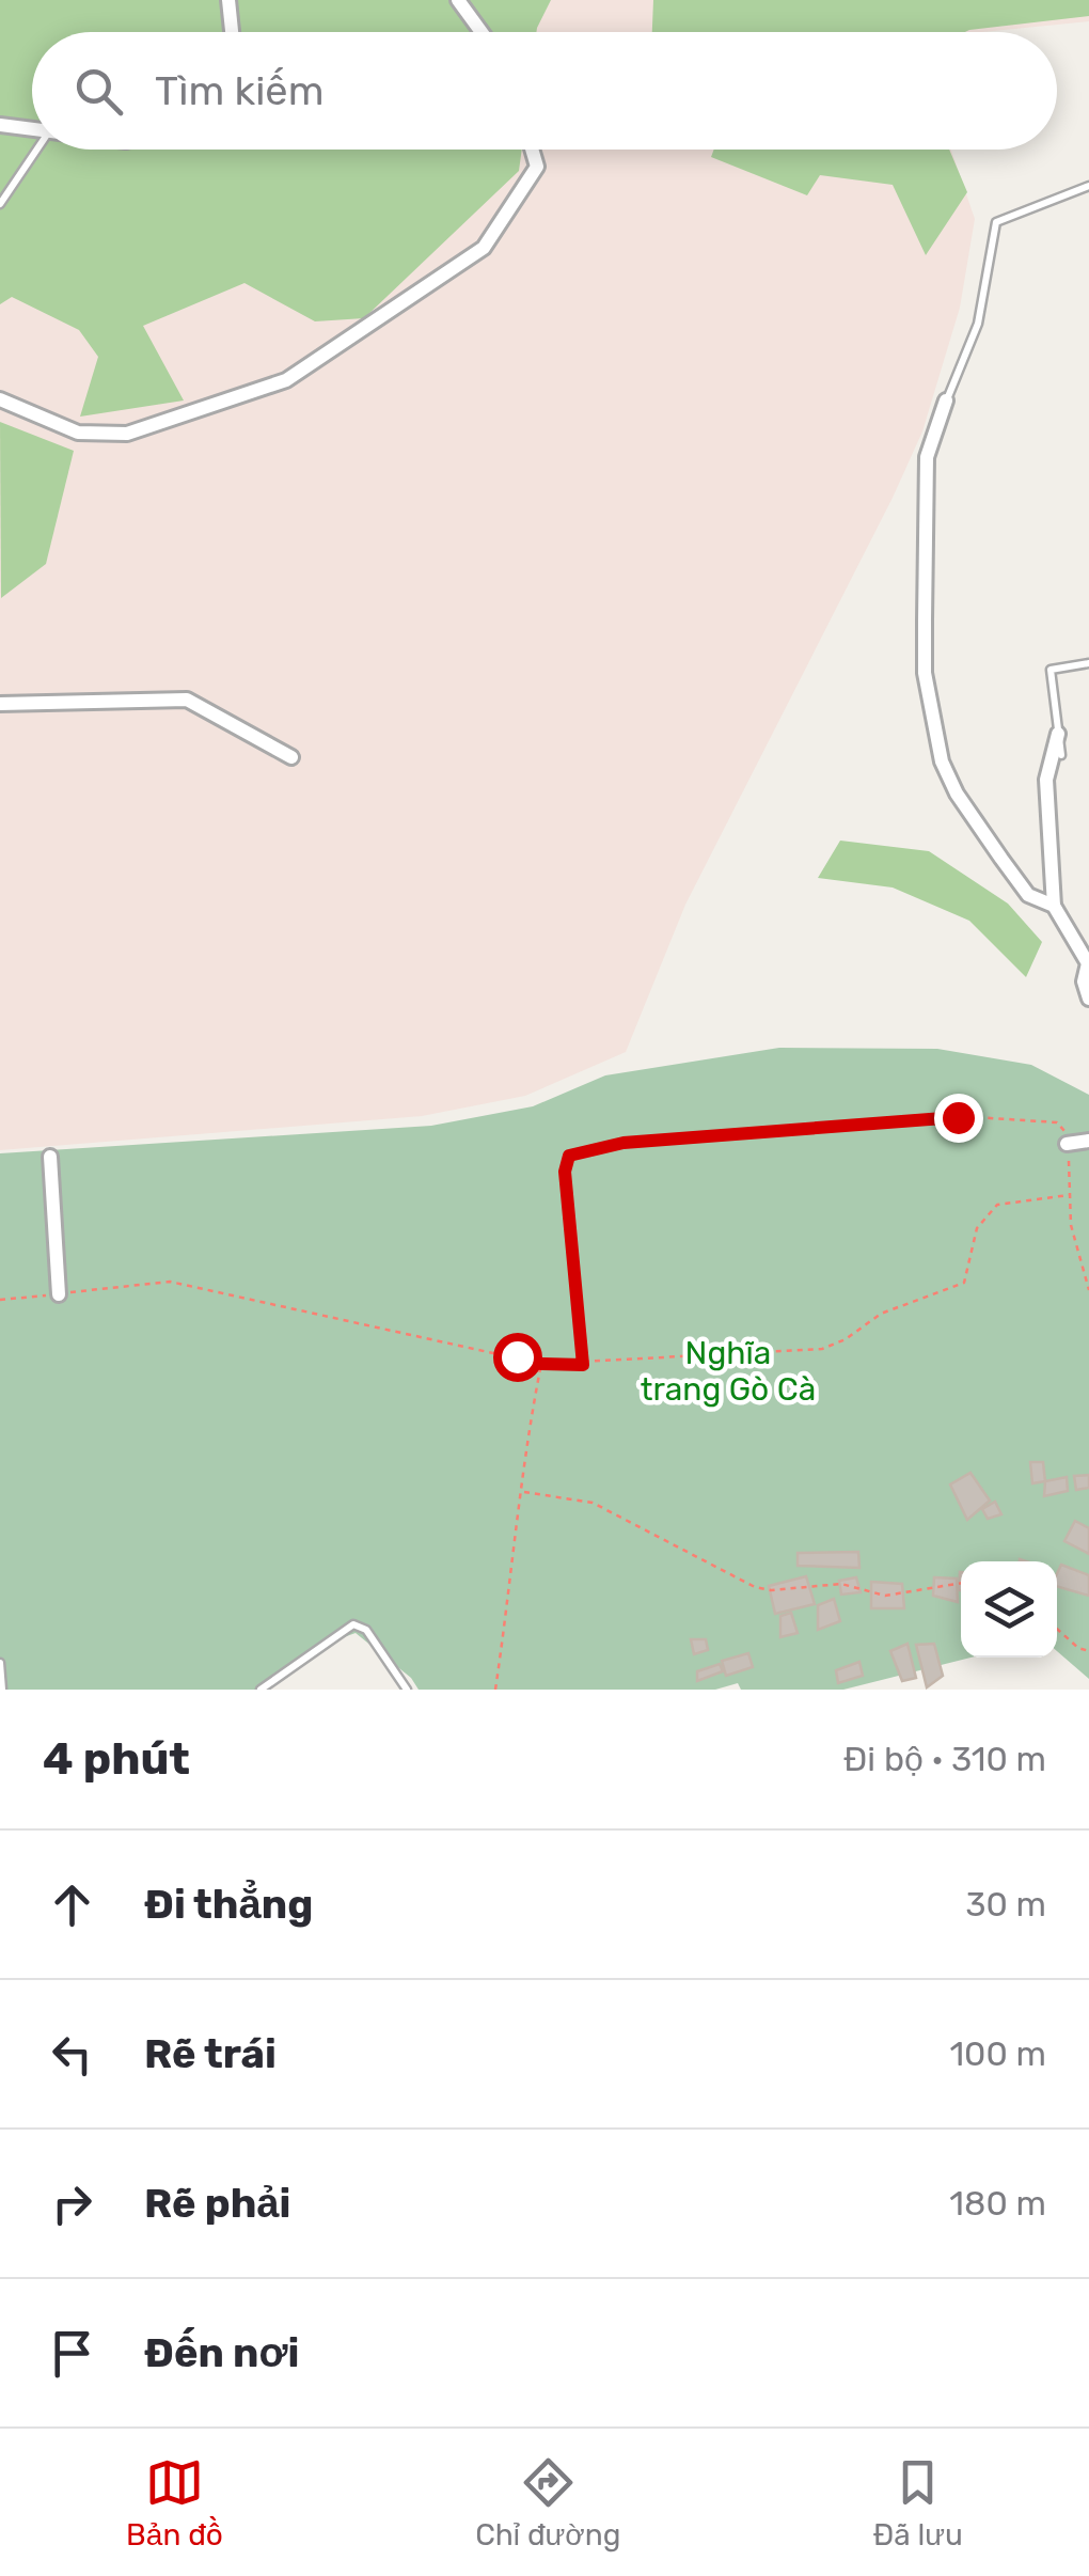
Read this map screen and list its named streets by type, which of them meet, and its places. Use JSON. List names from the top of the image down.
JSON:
{
  "parks": ["Nghĩa trang Gò Cà"],
  "page": {
    "search": "Tìm kiếm",
    "heading": ["4 phút", "Đi bộ · 310 m"],
    "list": [
      ["Đi thẳng", "30 m"],
      ["Rẽ trái", "100 m"],
      ["Rẽ phải", "180 m"],
      "Đến nơi"
    ],
    "nav": ["Bản đồ", "Chỉ đường", "Đã lưu"]
  }
}
